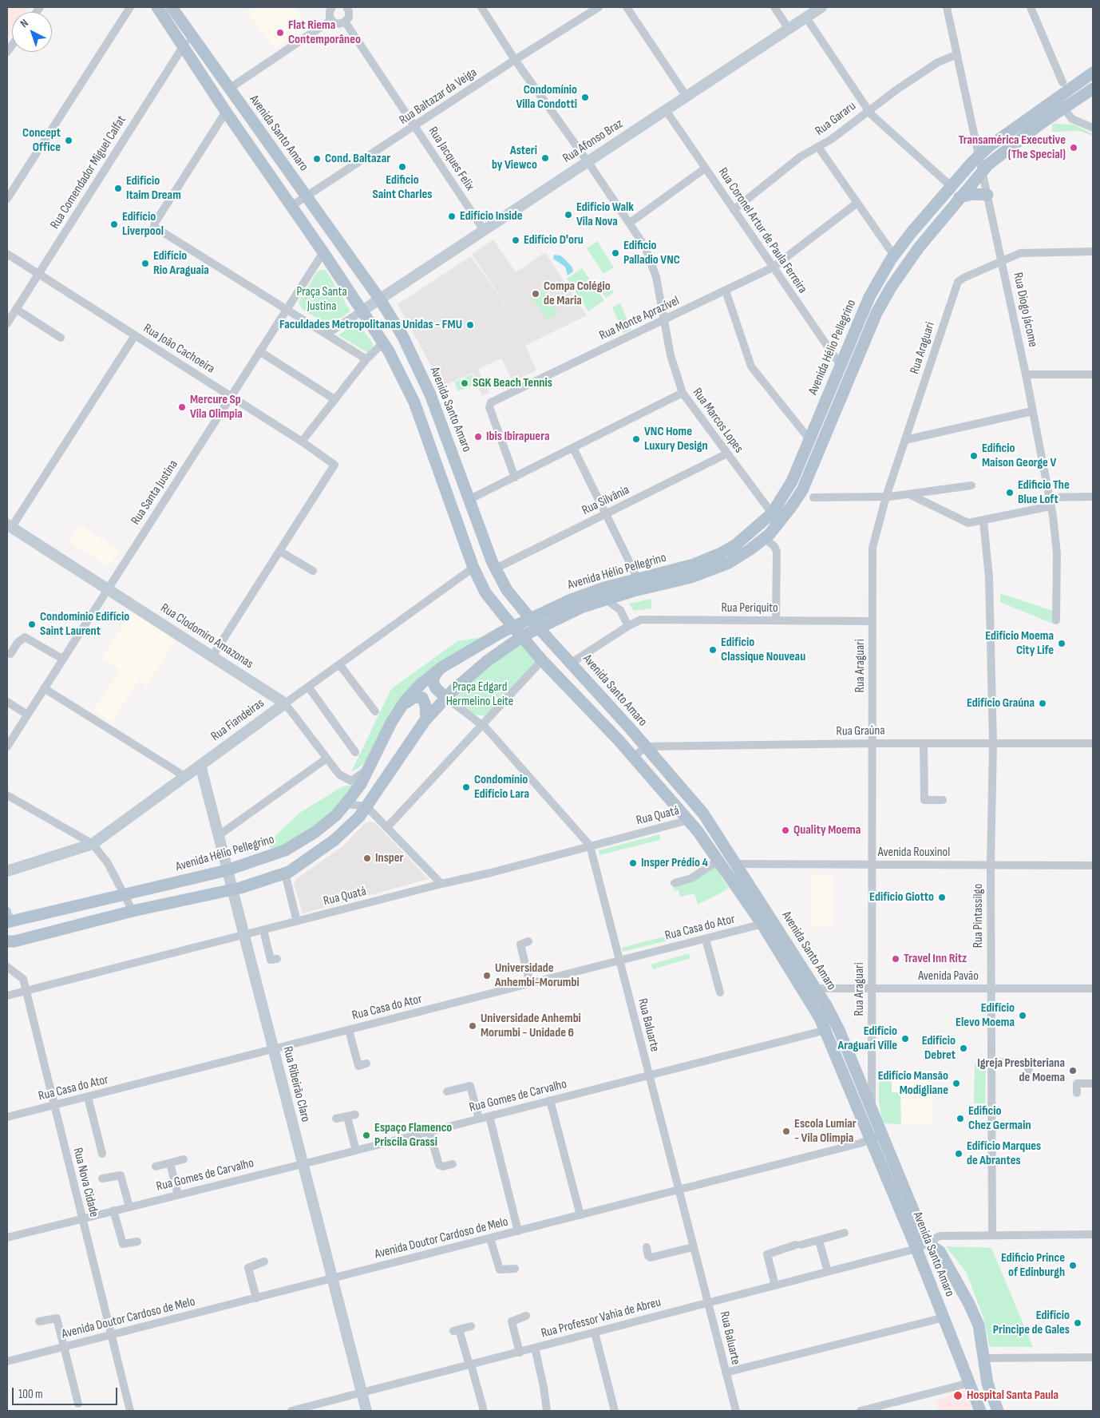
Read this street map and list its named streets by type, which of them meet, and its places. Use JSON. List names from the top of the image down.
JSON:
{
  "streets": {
    "main road": ["Avenida Santo Amaro", "Avenida Hélio Pellegrino"],
    "street": [
      "Rua Baltazar da Veiga",
      "Rua Gararu",
      "Rua Afonso Braz",
      "Rua Jacques Felix",
      "Rua Comendador Miguel Calfat",
      "Rua Coronel Artur de Paula Ferreira",
      "Rua Diogo Jácome",
      "Rua Monte Aprazível",
      "Rua Araguari",
      "Rua João Cachoeira",
      "Rua Marcos Lopes",
      "Rua Santa Justina",
      "Rua Silvânia",
      "Rua Periquito",
      "Rua Clodomiro Amazonas",
      "Rua Fiandeiras",
      "Rua Graúna",
      "Rua Quatá",
      "Avenida Rouxinol",
      "Rua Pintassilgo",
      "Rua Casa do Ator",
      "Avenida Pavão",
      "Rua Baluarte",
      "Rua Ribeirão Claro",
      "Rua Gomes de Carvalho",
      "Rua Nova Cidade",
      "Avenida Doutor Cardoso de Melo",
      "Rua Professor Vahia de Abreu"
    ]
  },
  "crossings": [
    ["Rua Baltazar da Veiga", "Avenida Santo Amaro"],
    ["Rua Baltazar da Veiga", "Rua Jacques Felix"],
    ["Rua Baltazar da Veiga", "Rua Marcos Lopes"],
    ["Rua Gararu", "Rua Coronel Artur de Paula Ferreira"],
    ["Rua Gararu", "Rua Diogo Jácome"],
    ["Avenida Santo Amaro", "Rua Afonso Braz"],
    ["Avenida Santo Amaro", "Rua Comendador Miguel Calfat"],
    ["Avenida Santo Amaro", "Avenida Hélio Pellegrino"],
    ["Avenida Santo Amaro", "Rua Araguari"],
    ["Avenida Santo Amaro", "Rua Santa Justina"],
    ["Avenida Santo Amaro", "Rua Silvânia"],
    ["Avenida Santo Amaro", "Rua Periquito"],
    ["Avenida Santo Amaro", "Rua Fiandeiras"],
    ["Avenida Santo Amaro", "Rua Graúna"],
    ["Avenida Santo Amaro", "Rua Quatá"],
    ["Avenida Santo Amaro", "Avenida Rouxinol"],
    ["Avenida Santo Amaro", "Rua Casa do Ator"],
    ["Avenida Santo Amaro", "Avenida Pavão"],
    ["Avenida Santo Amaro", "Rua Gomes de Carvalho"],
    ["Avenida Santo Amaro", "Avenida Doutor Cardoso de Melo"],
    ["Avenida Santo Amaro", "Rua Professor Vahia de Abreu"],
    ["Rua Afonso Braz", "Rua Jacques Felix"],
    ["Rua Afonso Braz", "Rua Coronel Artur de Paula Ferreira"],
    ["Rua Afonso Braz", "Rua Marcos Lopes"],
    ["Rua Comendador Miguel Calfat", "Rua João Cachoeira"],
    ["Rua Coronel Artur de Paula Ferreira", "Rua Monte Aprazível"],
    ["Rua Coronel Artur de Paula Ferreira", "Avenida Hélio Pellegrino"],
    ["Rua Diogo Jácome", "Avenida Hélio Pellegrino"],
    ["Rua Diogo Jácome", "Rua Araguari"],
    ["Rua Monte Aprazível", "Rua Marcos Lopes"],
    ["Avenida Hélio Pellegrino", "Rua Marcos Lopes"],
    ["Avenida Hélio Pellegrino", "Rua Clodomiro Amazonas"],
    ["Avenida Hélio Pellegrino", "Rua Baluarte"],
    ["Avenida Hélio Pellegrino", "Rua Ribeirão Claro"],
    ["Rua Araguari", "Rua Periquito"],
    ["Rua Araguari", "Rua Graúna"],
    ["Rua Araguari", "Avenida Rouxinol"],
    ["Rua Araguari", "Avenida Pavão"],
    ["Rua João Cachoeira", "Rua Santa Justina"],
    ["Rua Marcos Lopes", "Rua Silvânia"],
    ["Rua Santa Justina", "Rua Clodomiro Amazonas"],
    ["Rua Clodomiro Amazonas", "Rua Fiandeiras"],
    ["Rua Fiandeiras", "Rua Ribeirão Claro"],
    ["Rua Graúna", "Rua Pintassilgo"],
    ["Rua Quatá", "Rua Baluarte"],
    ["Rua Quatá", "Rua Ribeirão Claro"],
    ["Rua Quatá", "Rua Nova Cidade"],
    ["Avenida Rouxinol", "Rua Pintassilgo"],
    ["Rua Pintassilgo", "Avenida Pavão"],
    ["Rua Pintassilgo", "Rua Professor Vahia de Abreu"],
    ["Rua Casa do Ator", "Rua Baluarte"],
    ["Rua Casa do Ator", "Rua Ribeirão Claro"],
    ["Rua Casa do Ator", "Rua Nova Cidade"],
    ["Rua Baluarte", "Rua Gomes de Carvalho"],
    ["Rua Baluarte", "Avenida Doutor Cardoso de Melo"],
    ["Rua Baluarte", "Rua Professor Vahia de Abreu"],
    ["Rua Ribeirão Claro", "Rua Gomes de Carvalho"],
    ["Rua Ribeirão Claro", "Avenida Doutor Cardoso de Melo"],
    ["Rua Ribeirão Claro", "Rua Professor Vahia de Abreu"],
    ["Rua Gomes de Carvalho", "Rua Nova Cidade"],
    ["Rua Nova Cidade", "Avenida Doutor Cardoso de Melo"]
  ],
  "parks": ["Praça Santa Justina", "Praça Edgard Hermelino Leite"],
  "places": [
    "Flat Riema Contemporâneo",
    "Condomínio Villa Condotti",
    "Concept Office",
    "Transamérica Executive (The Special)",
    "Asteri by Viewco",
    "Cond. Baltazar",
    "Edificio Saint Charles",
    "Edifício Itaim Dream",
    "Edifício Walk Vila Nova",
    "Edifício Inside",
    "Edifício Liverpool",
    "Edifício D'oru",
    "Edificio Palladio VNC",
    "Edifício Rio Araguaia",
    "Compa Colégio de Maria",
    "Faculdades Metropolitanas Unidas - FMU",
    "SGK Beach Tennis",
    "Mercure Sp Vila Olimpia",
    "Ibis Ibirapuera",
    "VNC Home Luxury Design",
    "Edificio Maison George V",
    "Edificio The Blue Loft",
    "Condomínio Edifício Saint Laurent",
    "Edifício Moema City Life",
    "Edifício Classique Nouveau",
    "Edifício Graúna",
    "Condomínio Edifício Lara",
    "Quality Moema",
    "Insper",
    "Insper Prédio 4",
    "Edifício Giotto",
    "Travel Inn Ritz",
    "Universidade Anhembi-Morumbi",
    "Edifício Elevo Moema",
    "Universidade Anhembi Morumbi - Unidade 6",
    "Edifício Araguari Ville",
    "Edifício Debret",
    "Igreja Presbiteriana de Moema",
    "Edifício Mansão Modigliane",
    "Edificio Chez Germain",
    "Escola Lumiar - Vila Olimpia",
    "Espaço Flamenco Priscila Grassi",
    "Edifício Marques de Abrantes",
    "Edificio Prince of Edinburgh",
    "Edifício Principe de Gales",
    "Hospital Santa Paula"
  ],
  "scale_bar": "100 m",
  "north": "top left"
}
